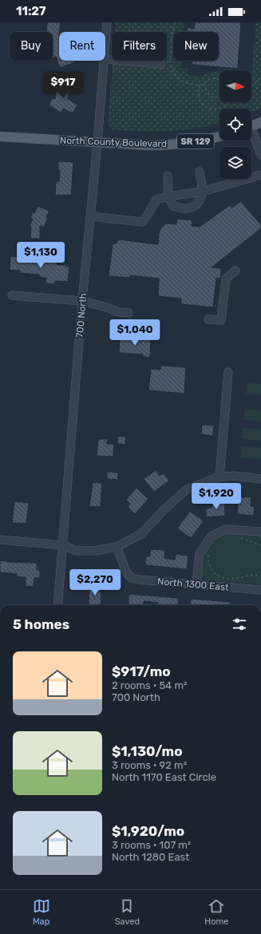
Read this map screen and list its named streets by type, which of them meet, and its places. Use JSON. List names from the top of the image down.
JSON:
{
  "streets": {
    "main road": ["SR 129", "North County Boulevard"],
    "street": ["700 North", "North 1300 East"]
  },
  "crossings": [
    ["North County Boulevard", "700 North"]
  ],
  "north": "right",
  "page": {
    "status": "11:27",
    "chip": [
      "Buy",
      "Rent",
      "Filters",
      "New"
    ],
    "price": [
      "$917",
      "$1,130",
      "$1,040",
      "$1,920",
      "$2,270"
    ],
    "heading": "5 homes",
    "list": [
      {
        "name": "$917/mo",
        "note": "2 rooms · 54 m² · 700 North"
      },
      {
        "name": "$1,130/mo",
        "note": "3 rooms · 92 m² · North 1170 East Circle"
      },
      {
        "name": "$1,920/mo",
        "note": "3 rooms · 107 m² · North 1280 East"
      }
    ],
    "tabs": ["Map", "Saved", "Home"]
  }
}
